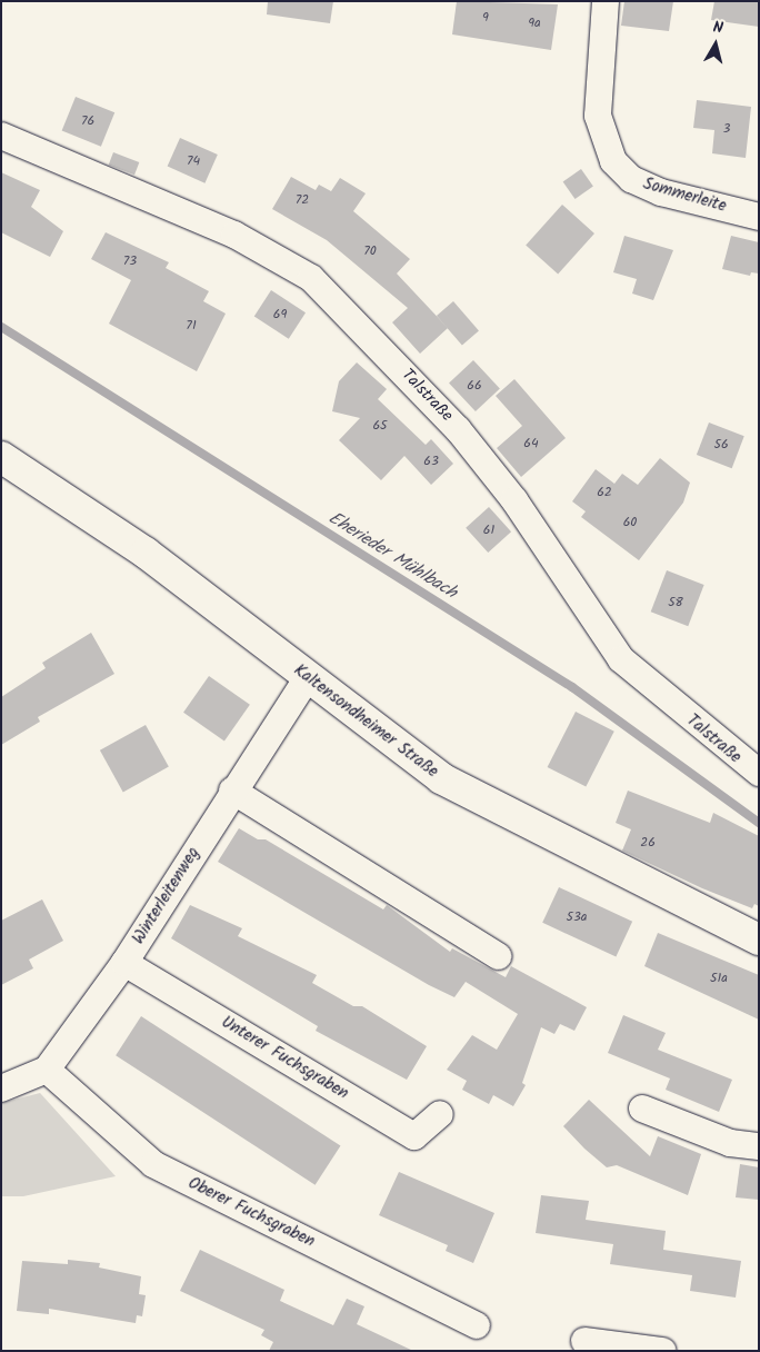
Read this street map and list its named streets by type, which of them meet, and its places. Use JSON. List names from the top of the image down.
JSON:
{
  "streets": {
    "main road": ["Kaltensondheimer Straße"],
    "street": [
      "Sommerleite",
      "Talstraße",
      "Winterleitenweg",
      "Unterer Fuchsgraben",
      "Oberer Fuchsgraben"
    ]
  },
  "crossings": [
    ["Kaltensondheimer Straße", "Winterleitenweg"],
    ["Winterleitenweg", "Unterer Fuchsgraben"],
    ["Winterleitenweg", "Oberer Fuchsgraben"]
  ],
  "water": ["Eherieder Mühlbach"],
  "house_numbers": [
    "9",
    "9a",
    "76",
    "3",
    "74",
    "72",
    "70",
    "73",
    "69",
    "71",
    "66",
    "65",
    "64",
    "56",
    "63",
    "62",
    "60",
    "61",
    "58",
    "26",
    "53a",
    "51a"
  ],
  "north": "top"
}
